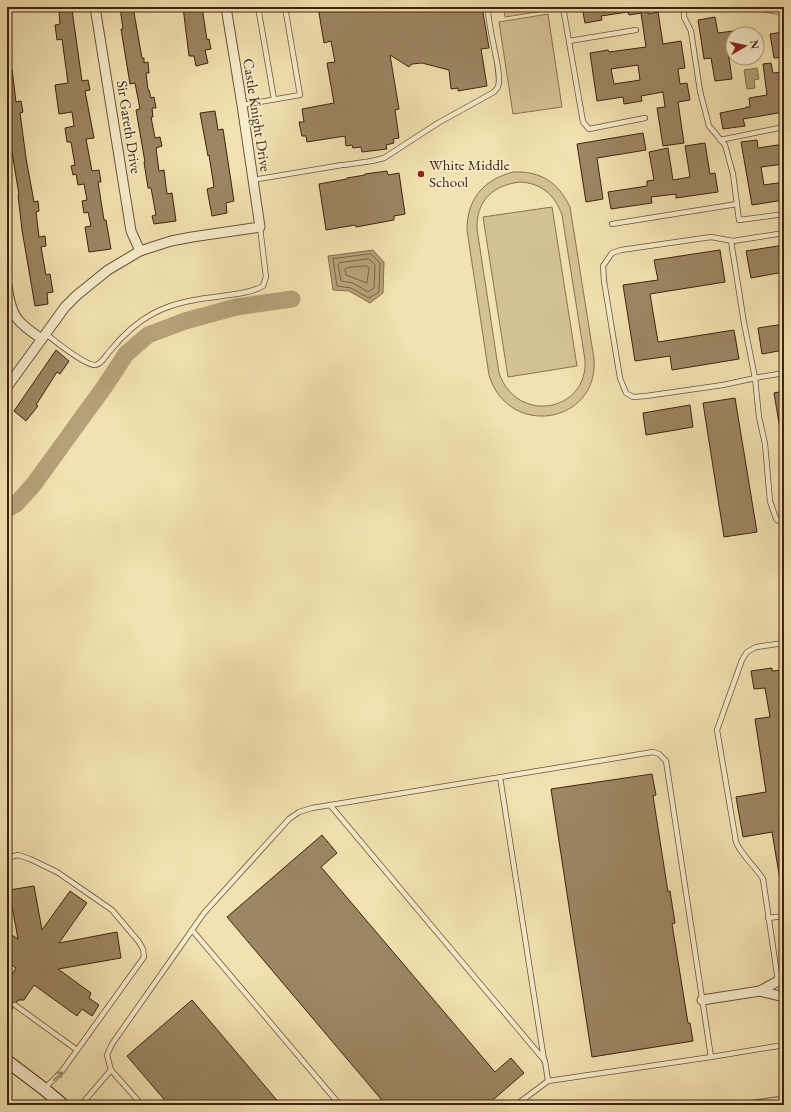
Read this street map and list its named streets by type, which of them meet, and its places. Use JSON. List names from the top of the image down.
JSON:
{
  "streets": {
    "street": ["Castle Knight Drive", "Sir Gareth Drive"]
  },
  "places": ["White Middle School"],
  "north": "right"
}
